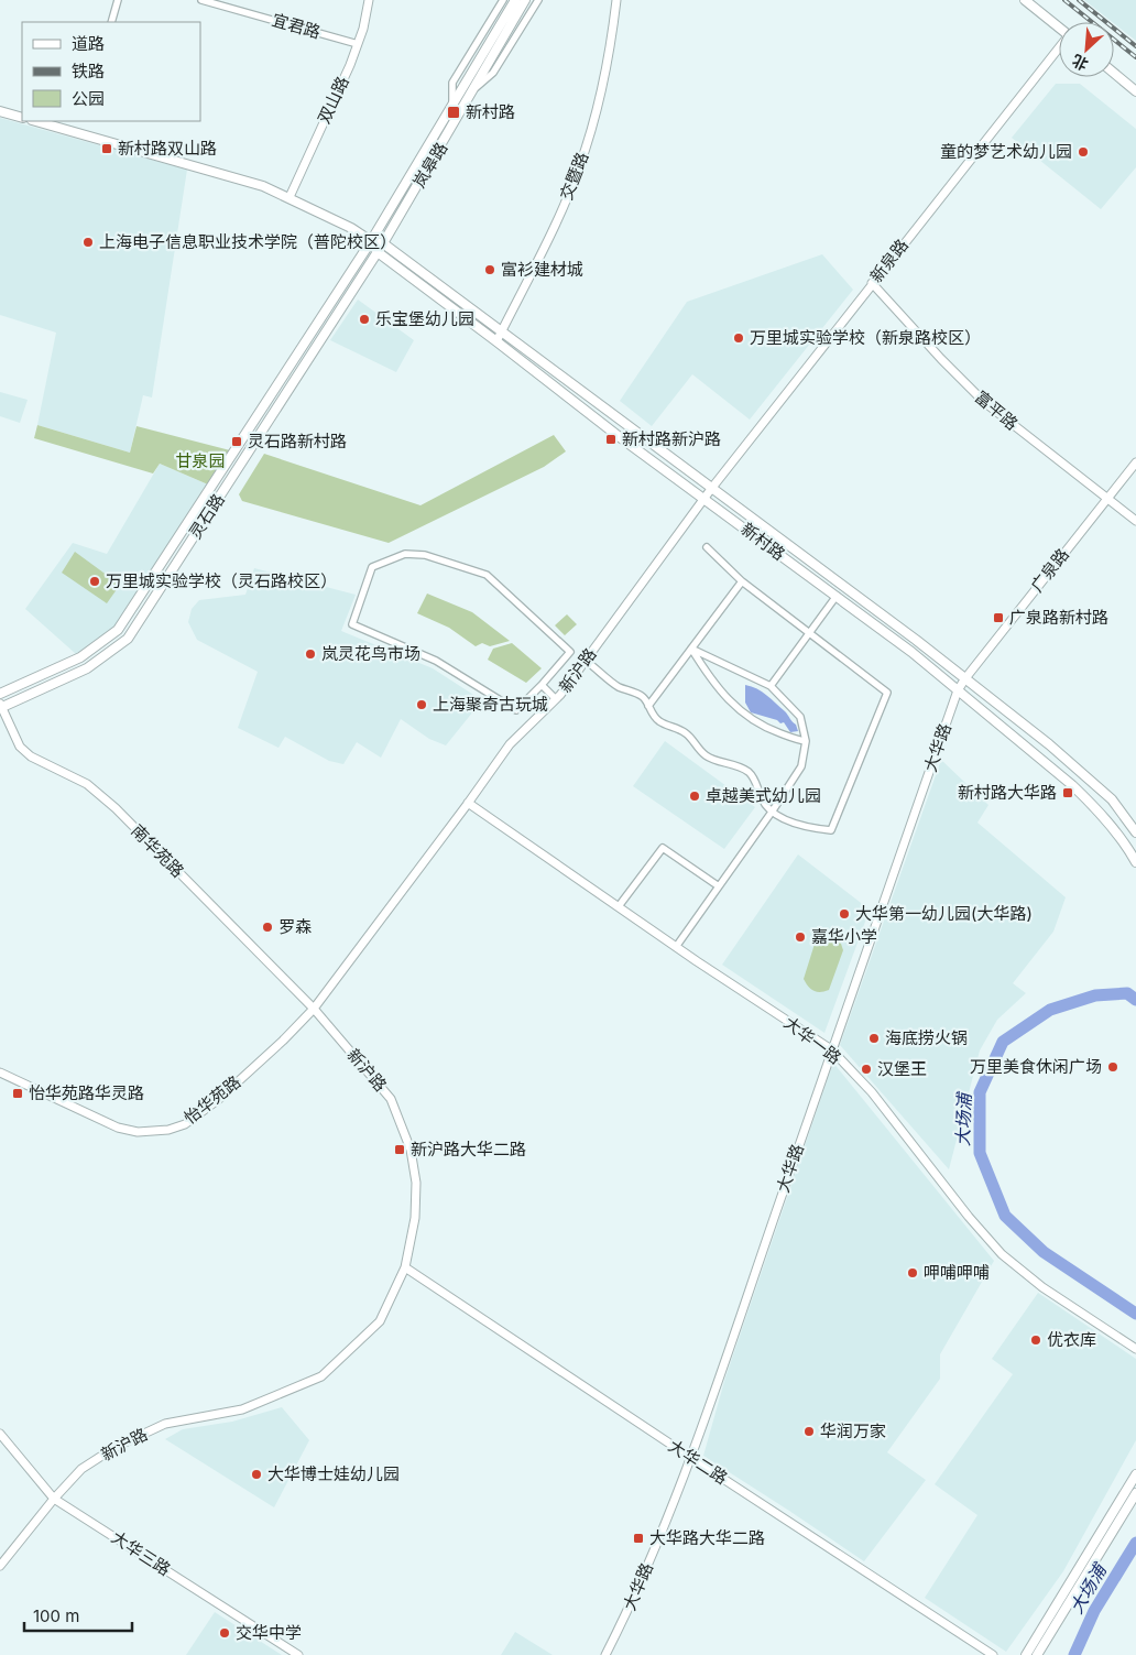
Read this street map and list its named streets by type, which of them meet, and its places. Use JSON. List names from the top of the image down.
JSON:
{
  "streets": {
    "main road": ["岚皋路", "灵石路", "新村路"],
    "street": [
      "宜君路",
      "双山路",
      "交暨路",
      "新泉路",
      "富平路",
      "广泉路",
      "新沪路",
      "大华路",
      "南华苑路",
      "大华一路",
      "怡华苑路",
      "大华二路",
      "大华三路"
    ]
  },
  "crossings": [
    ["宜君路", "双山路"],
    ["双山路", "新村路"],
    ["岚皋路", "灵石路"],
    ["岚皋路", "新村路"],
    ["交暨路", "新村路"],
    ["新泉路", "富平路"],
    ["新泉路", "新村路"],
    ["新泉路", "新沪路"],
    ["富平路", "广泉路"],
    ["灵石路", "新村路"],
    ["灵石路", "南华苑路"],
    ["新村路", "广泉路"],
    ["新村路", "新沪路"],
    ["新村路", "大华路"],
    ["广泉路", "大华路"],
    ["新沪路", "南华苑路"],
    ["新沪路", "大华一路"],
    ["新沪路", "怡华苑路"],
    ["新沪路", "大华二路"],
    ["新沪路", "大华三路"],
    ["大华路", "大华一路"],
    ["大华路", "大华二路"],
    ["南华苑路", "怡华苑路"]
  ],
  "water": ["大场浦"],
  "parks": ["甘泉园"],
  "places": {
    "transit": [
      "新村路",
      "新村路双山路",
      "新村路新沪路",
      "灵石路新村路",
      "广泉路新村路",
      "新村路大华路",
      "怡华苑路华灵路",
      "新沪路大华二路",
      "大华路大华二路"
    ],
    "other": [
      "童的梦艺术幼儿园",
      "上海电子信息职业技术学院（普陀校区）",
      "富衫建材城",
      "乐宝堡幼儿园",
      "万里城实验学校（新泉路校区）",
      "万里城实验学校（灵石路校区）",
      "岚灵花鸟市场",
      "上海聚奇古玩城",
      "卓越美式幼儿园",
      "大华第一幼儿园(大华路)",
      "罗森",
      "嘉华小学",
      "海底捞火锅",
      "万里美食休闲广场",
      "汉堡王",
      "呷哺呷哺",
      "优衣库",
      "华润万家",
      "大华博士娃幼儿园",
      "交华中学"
    ]
  },
  "legend": ["道路", "铁路", "公园"],
  "scale_bar": "100 m",
  "north": "bottom left"
}
